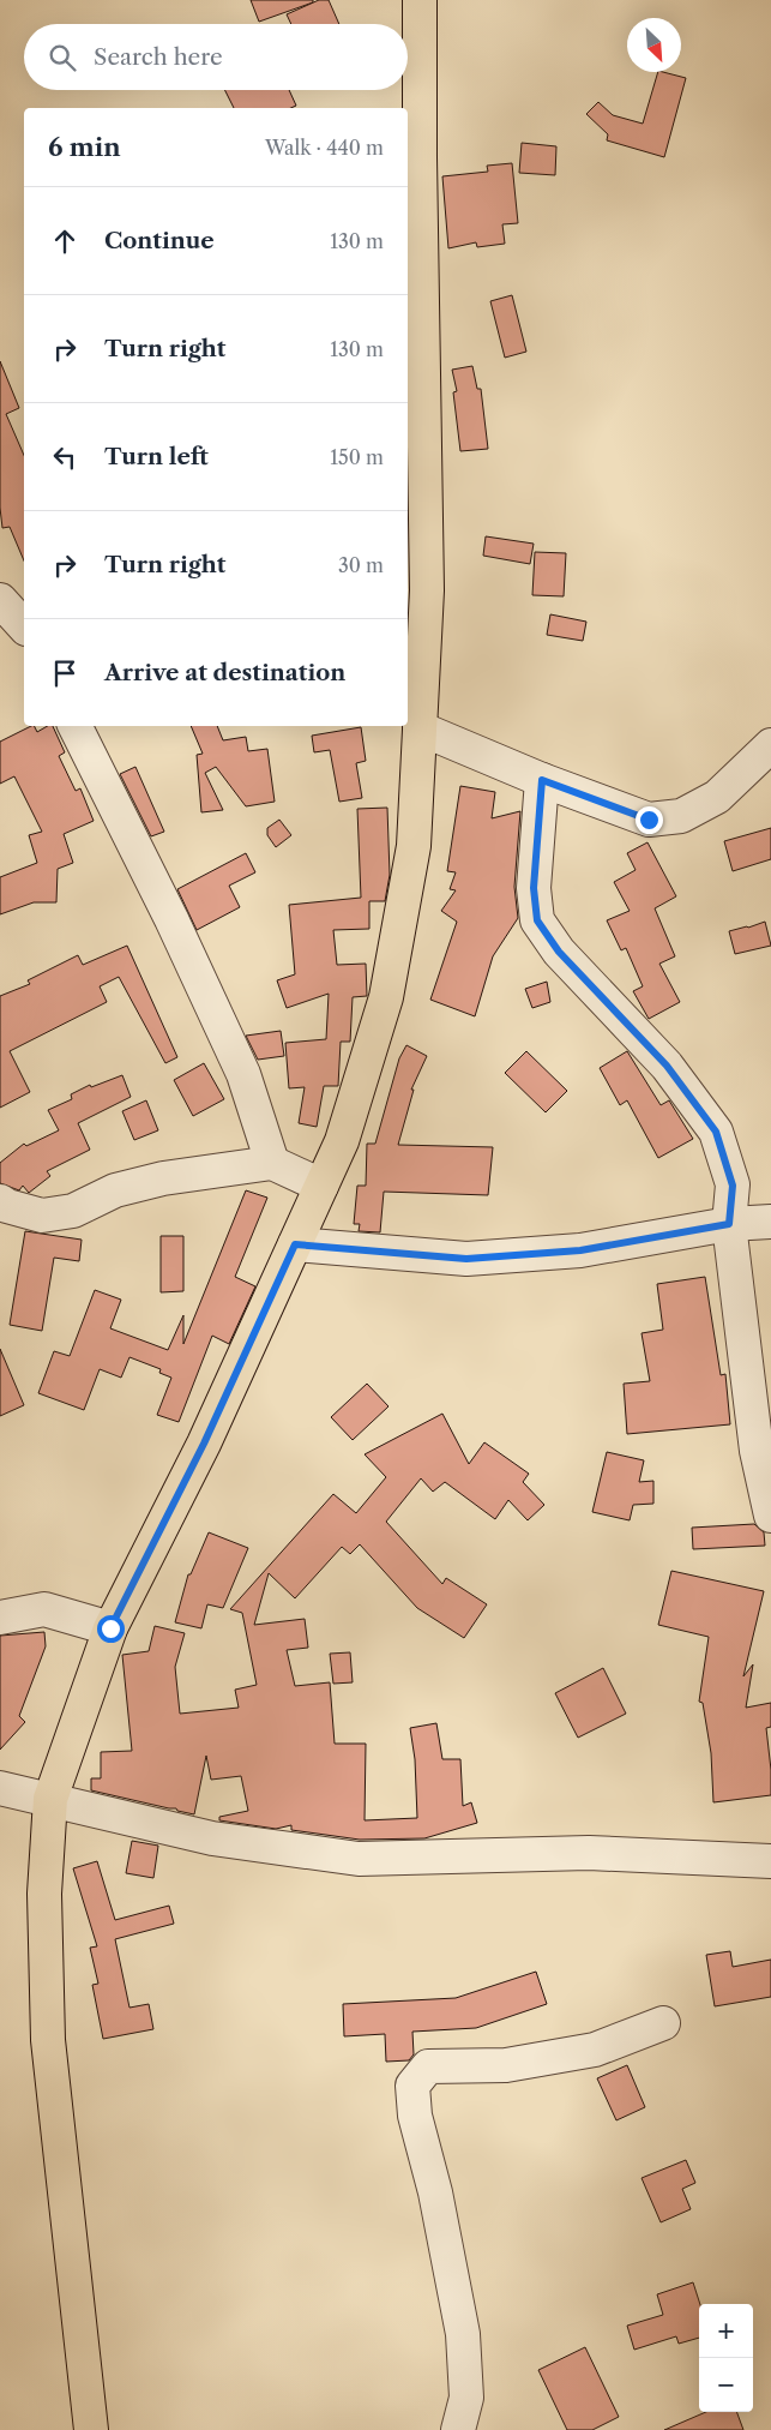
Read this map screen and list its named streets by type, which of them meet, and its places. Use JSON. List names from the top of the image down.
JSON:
{
  "north": "bottom right",
  "page": {
    "search": "Search here",
    "heading": ["6 min", "Walk · 440 m"],
    "list": [
      ["Continue", "130 m"],
      ["Turn right", "130 m"],
      ["Turn left", "150 m"],
      ["Turn right", "30 m"],
      "Arrive at destination"
    ],
    "map_buttons": ["+", "−"]
  }
}
